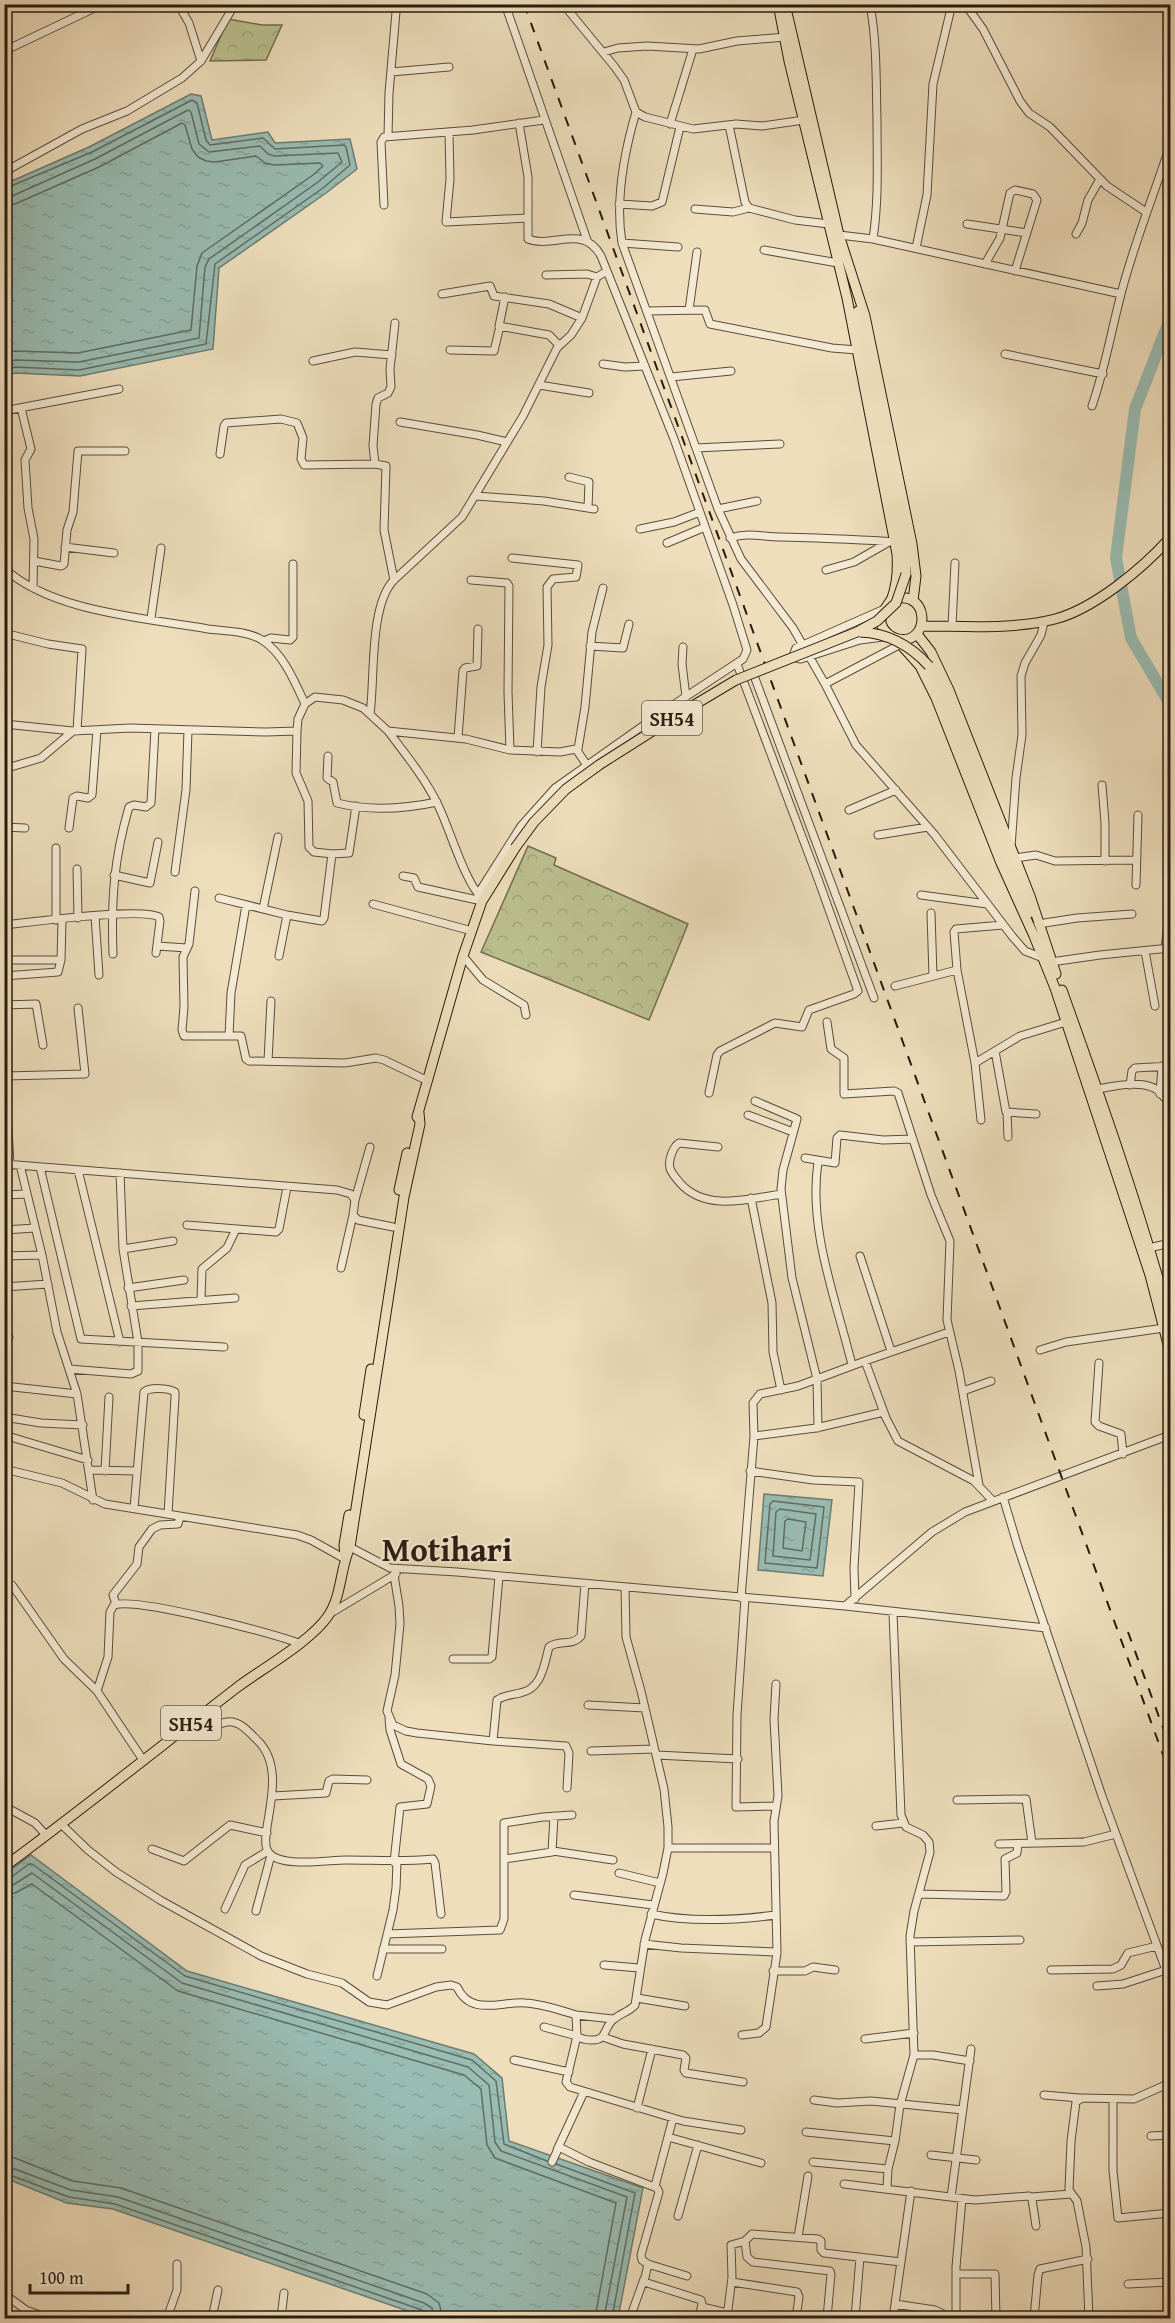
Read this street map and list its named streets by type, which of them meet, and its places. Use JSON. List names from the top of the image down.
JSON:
{
  "streets": {
    "main road": ["SH54"]
  },
  "districts": ["Motihari"],
  "scale_bar": "100 m"
}
